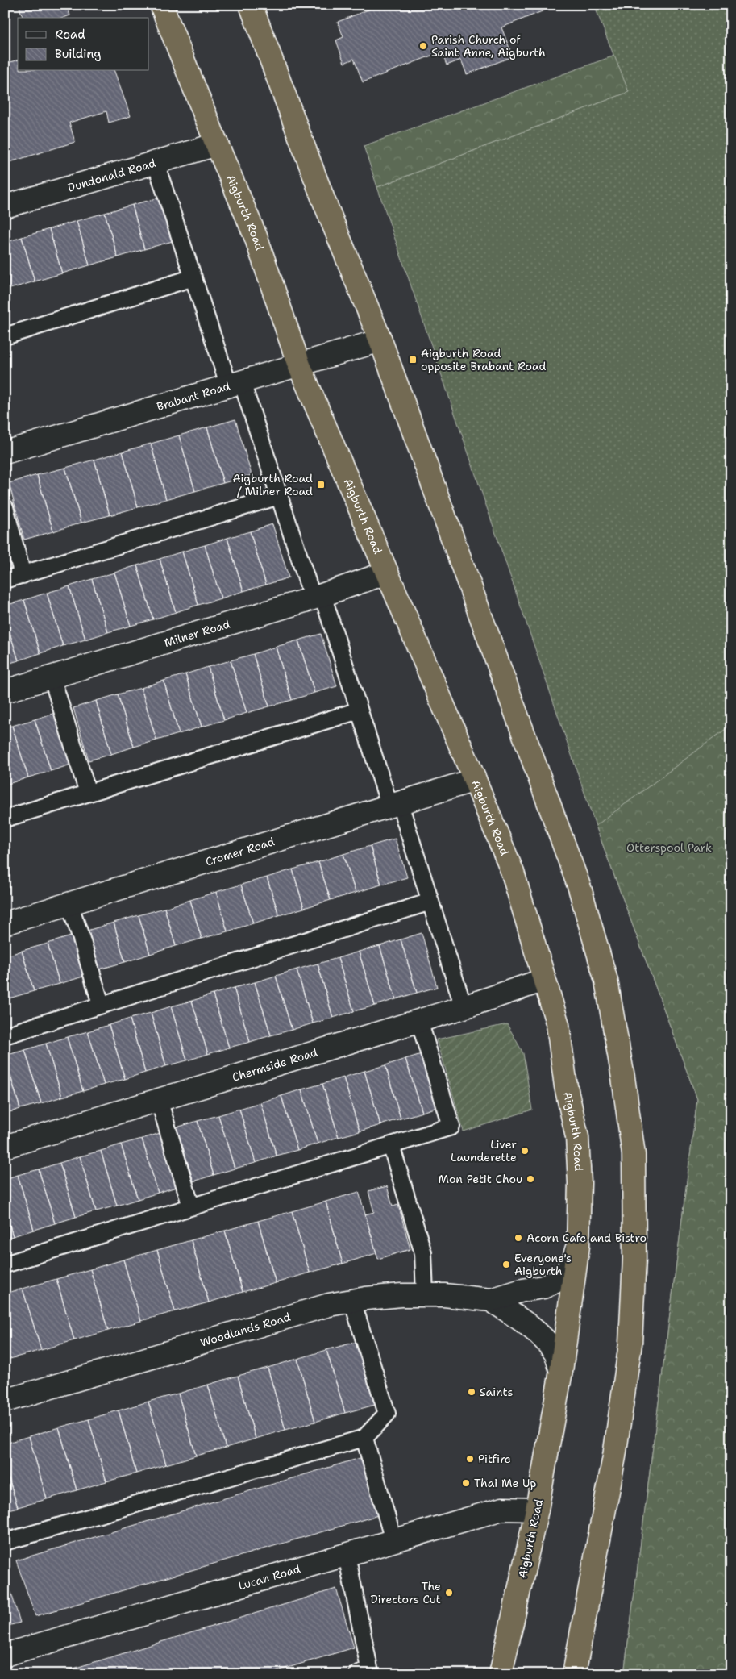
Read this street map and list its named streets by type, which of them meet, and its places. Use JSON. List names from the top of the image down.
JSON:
{
  "streets": {
    "highway": ["Aigburth Road"],
    "street": [
      "Dundonald Road",
      "Brabant Road",
      "Milner Road",
      "Cromer Road",
      "Chermside Road",
      "Woodlands Road",
      "Lucan Road"
    ]
  },
  "crossings": [
    ["Dundonald Road", "Aigburth Road"],
    ["Aigburth Road", "Brabant Road"],
    ["Aigburth Road", "Milner Road"],
    ["Aigburth Road", "Cromer Road"],
    ["Aigburth Road", "Chermside Road"],
    ["Aigburth Road", "Woodlands Road"],
    ["Aigburth Road", "Lucan Road"]
  ],
  "parks": ["Otterspool Park"],
  "places": {
    "other": [
      "Parish Church of Saint Anne, Aigburth",
      "Liver Launderette",
      "Mon Petit Chou",
      "Acorn Cafe and Bistro",
      "Everyone's Aigburth",
      "Saints",
      "Pitfire",
      "Thai Me Up",
      "The Directors Cut"
    ],
    "transit": ["Aigburth Road opposite Brabant Road", "Aigburth Road / Milner Road"]
  },
  "legend": ["Road", "Building"]
}
